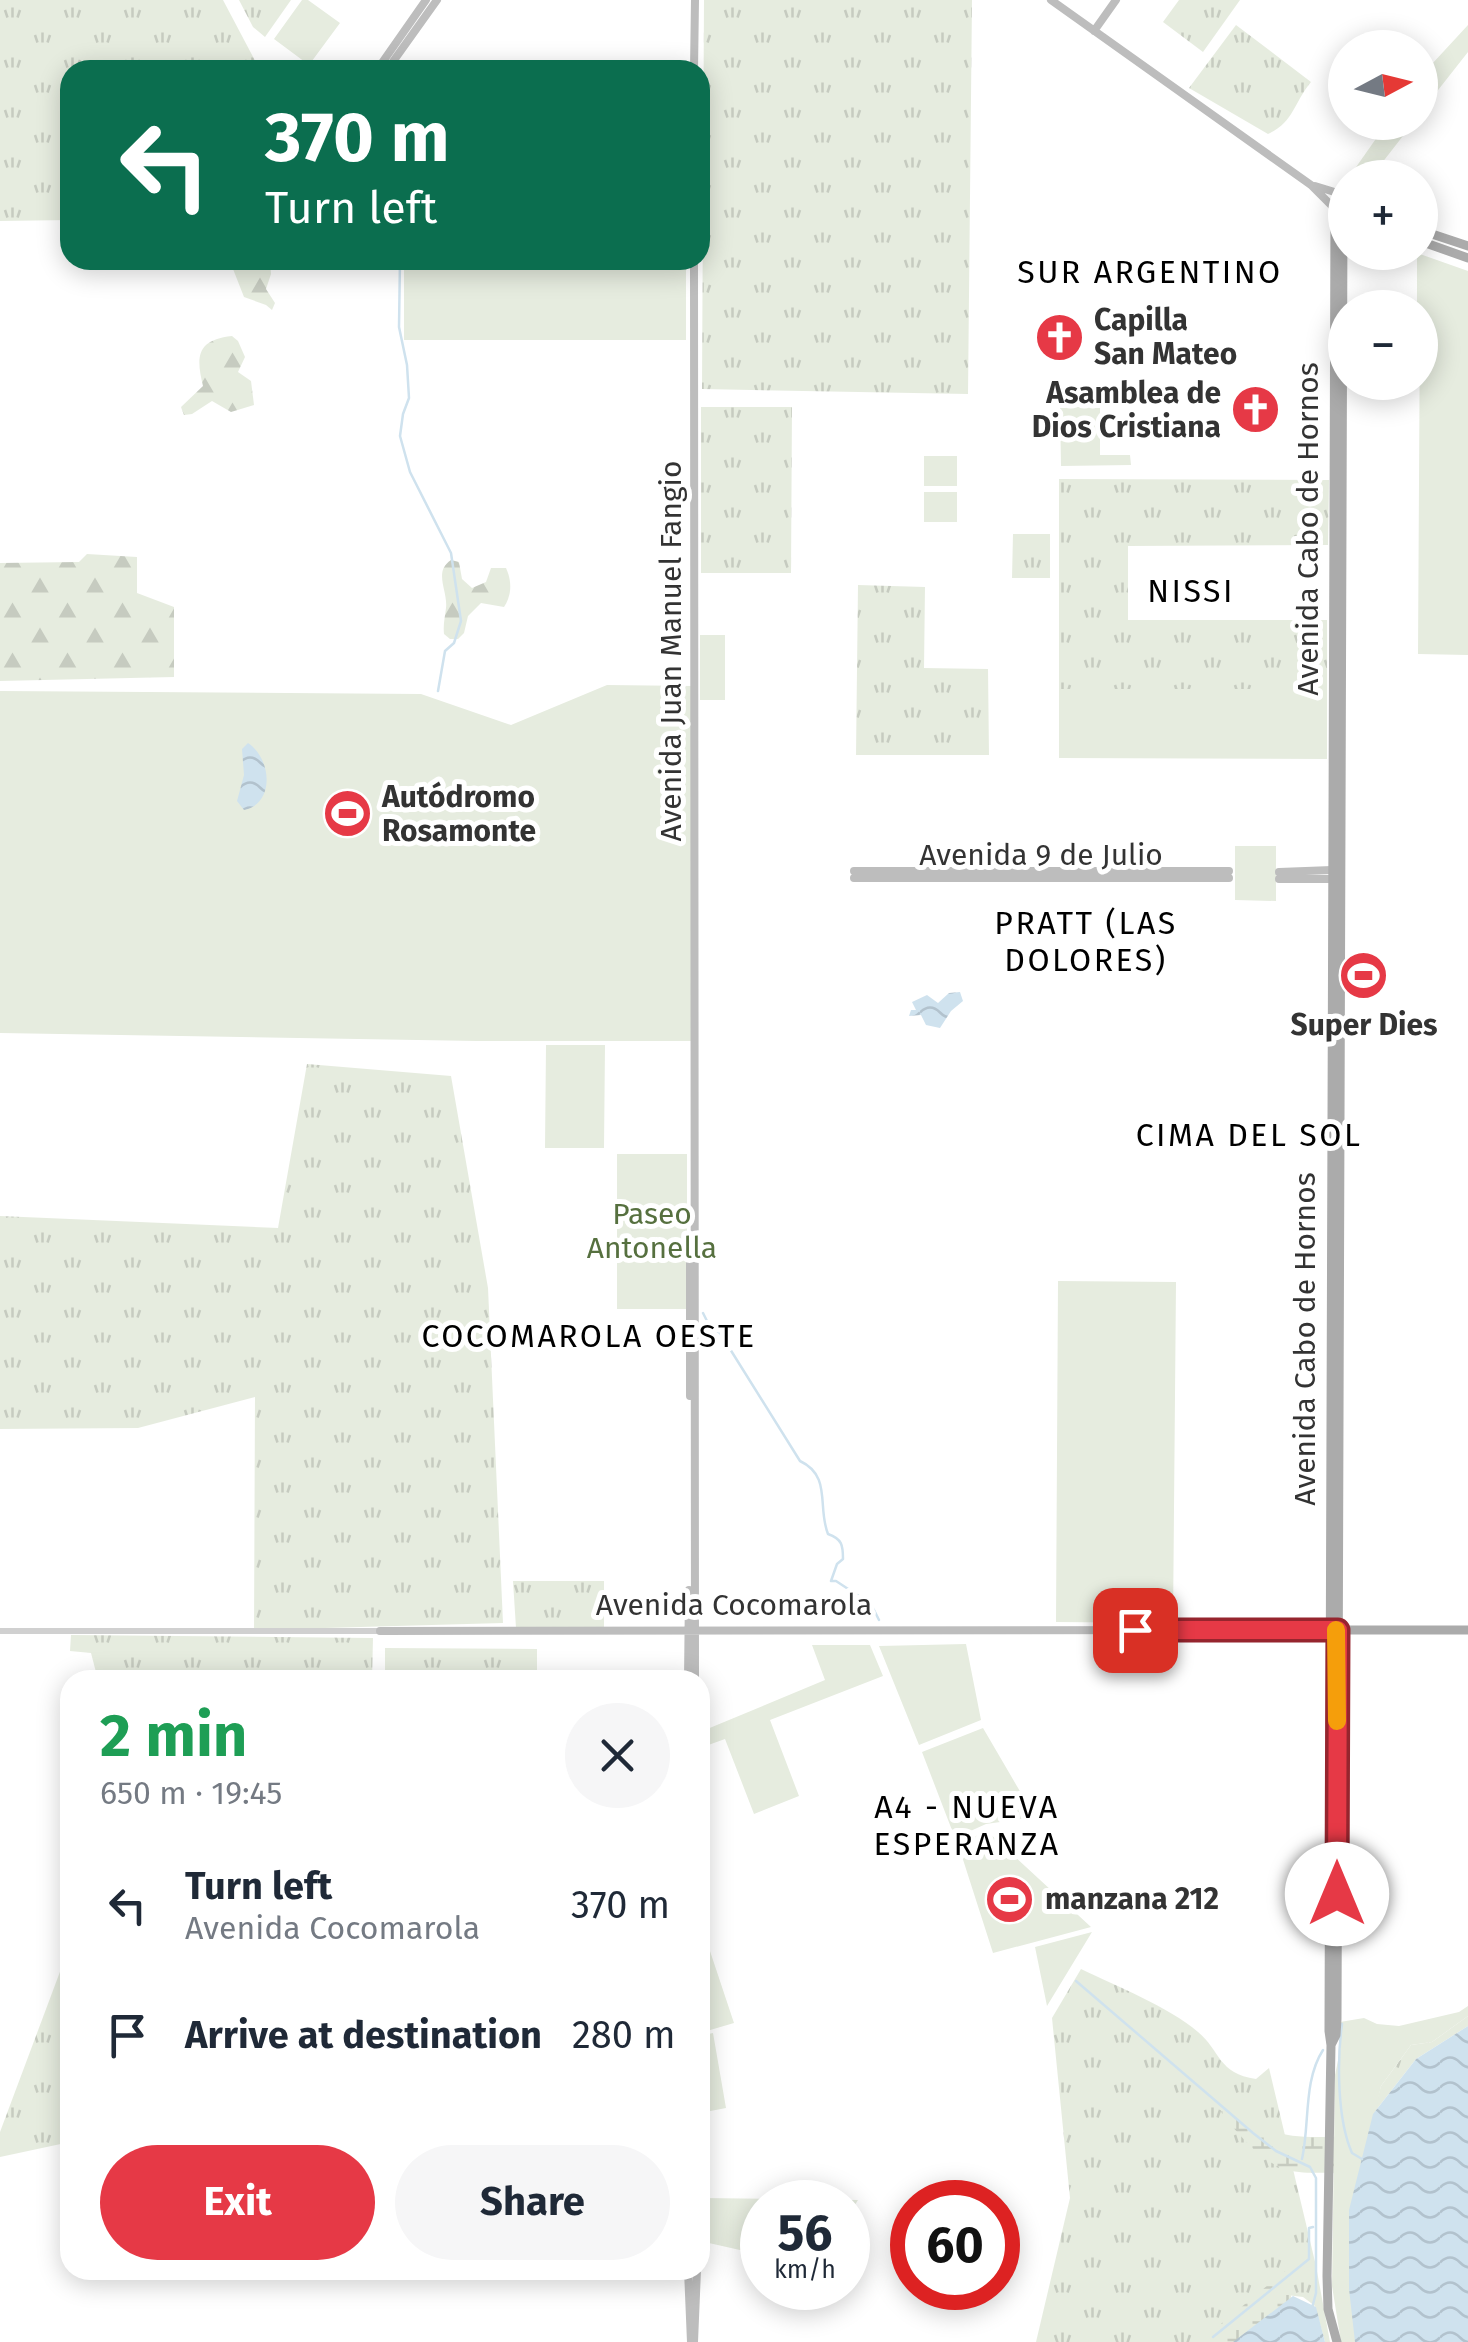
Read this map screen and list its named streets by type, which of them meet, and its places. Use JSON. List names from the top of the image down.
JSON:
{
  "streets": {
    "main road": [
      "Avenida Cabo de Hornos",
      "Avenida Juan Manuel Fangio",
      "Avenida 9 de Julio",
      "Avenida Cocomarola"
    ]
  },
  "crossings": [
    ["Avenida Cabo de Hornos", "Avenida Cocomarola"],
    ["Avenida Juan Manuel Fangio", "Avenida Cocomarola"]
  ],
  "districts": [
    "SUR ARGENTINO",
    "NISSI",
    "PRATT (LAS DOLORES)",
    "CIMA DEL SOL",
    "COCOMAROLA OESTE",
    "A4 - NUEVA ESPERANZA"
  ],
  "parks": ["Paseo Antonella"],
  "places": {
    "church": ["Capilla San Mateo", "Asamblea de Dios Cristiana"],
    "sports": ["Autódromo Rosamonte", "Super Dies", "manzana 212"]
  },
  "north": "right",
  "page": {
    "map_buttons": ["+", "−"],
    "turn": ["370 m", "Turn left"],
    "heading": ["2 min", "650 m · 19:45"],
    "list": [
      {
        "name": "Turn left",
        "note": "Avenida Cocomarola",
        "value": "370 m"
      },
      {
        "name": "Arrive at destination",
        "value": "280 m"
      }
    ],
    "buttons": ["Exit", "Share"],
    "speed": "56 km/h",
    "limit": "60"
  }
}
